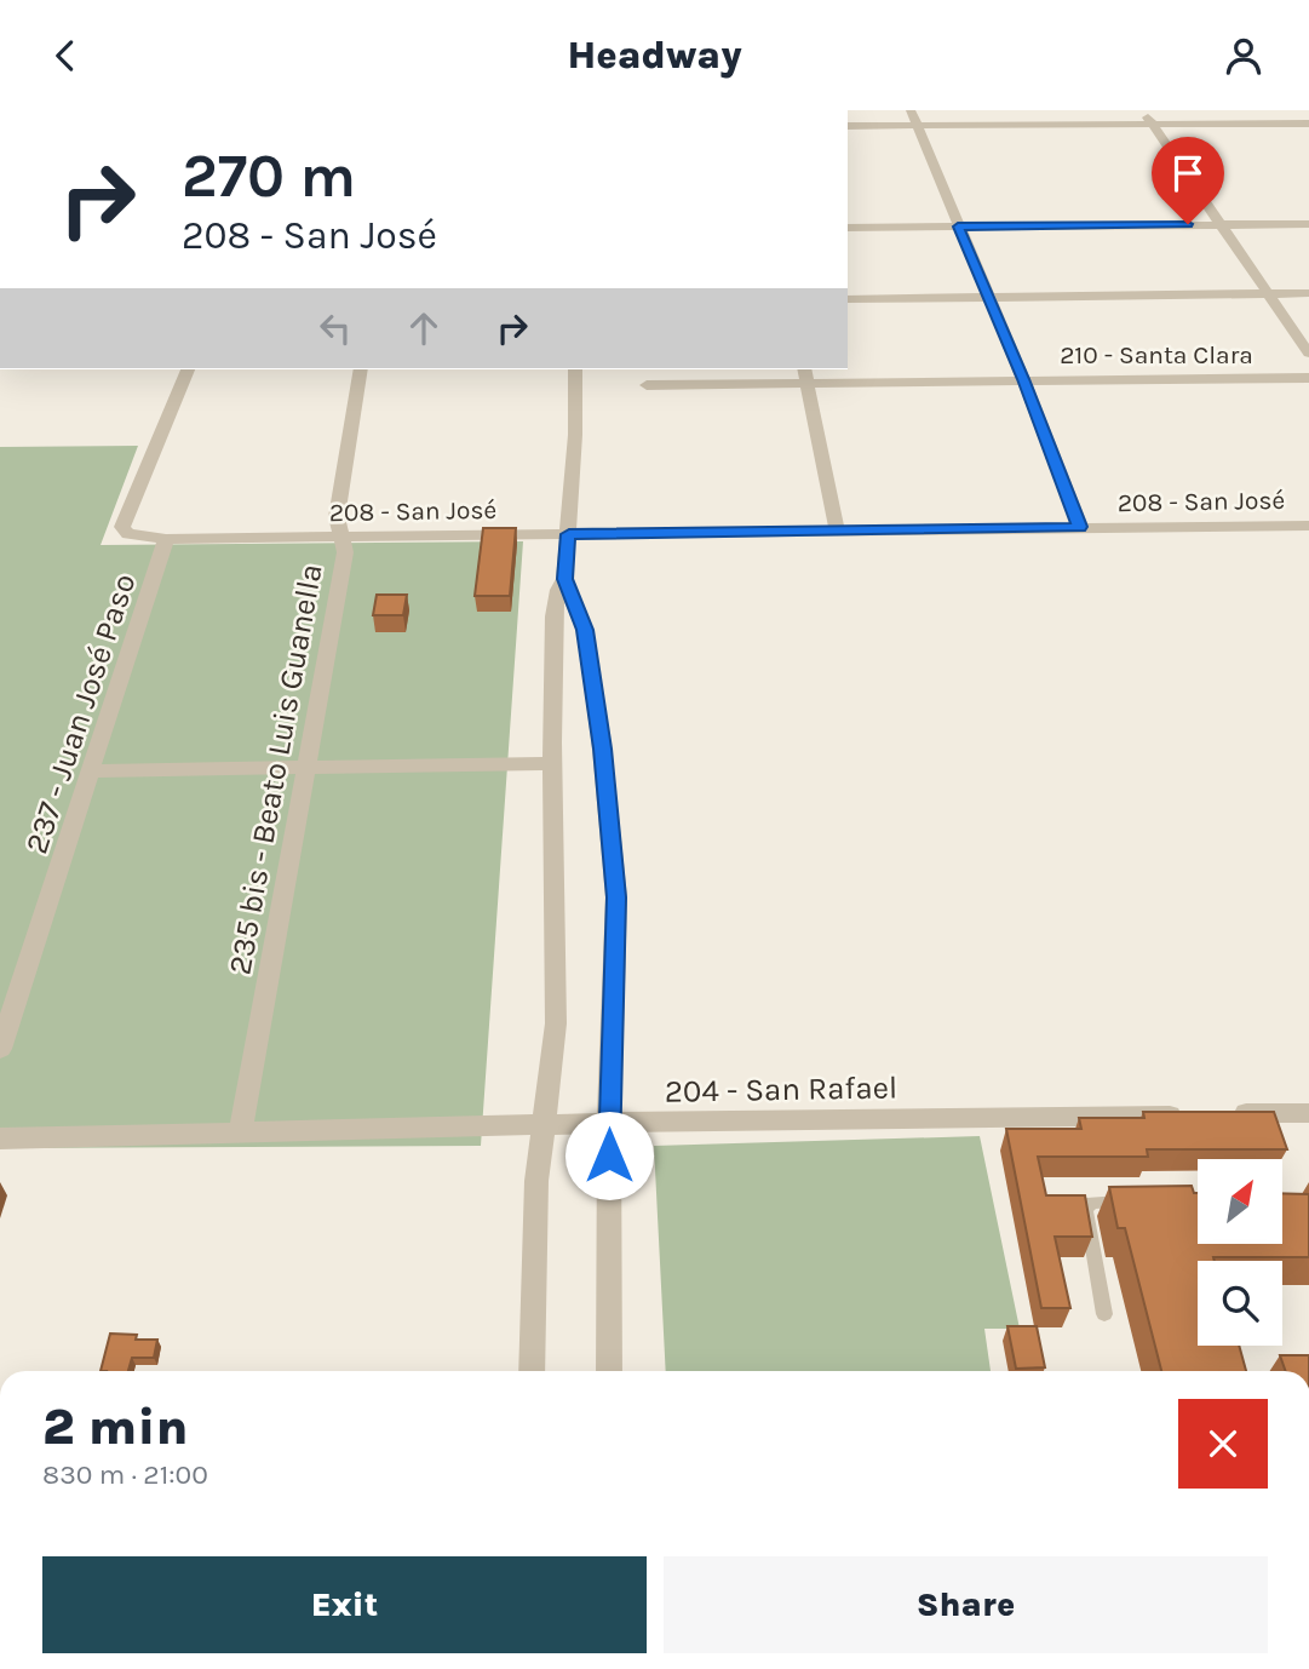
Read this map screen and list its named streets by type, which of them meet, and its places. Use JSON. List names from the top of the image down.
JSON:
{
  "streets": {
    "street": [
      "210 - Santa Clara",
      "208 - San José",
      "237 - Juan José Paso",
      "235 bis - Beato Luis Guanella",
      "204 - San Rafael"
    ]
  },
  "crossings": [
    ["208 - San José", "237 - Juan José Paso"],
    ["208 - San José", "235 bis - Beato Luis Guanella"],
    ["235 bis - Beato Luis Guanella", "204 - San Rafael"]
  ],
  "north": "top right",
  "page": {
    "header": "Headway",
    "turn": ["270 m", "208 - San José"],
    "heading": ["2 min", "830 m · 21:00"],
    "buttons": ["Exit", "Share"]
  }
}
